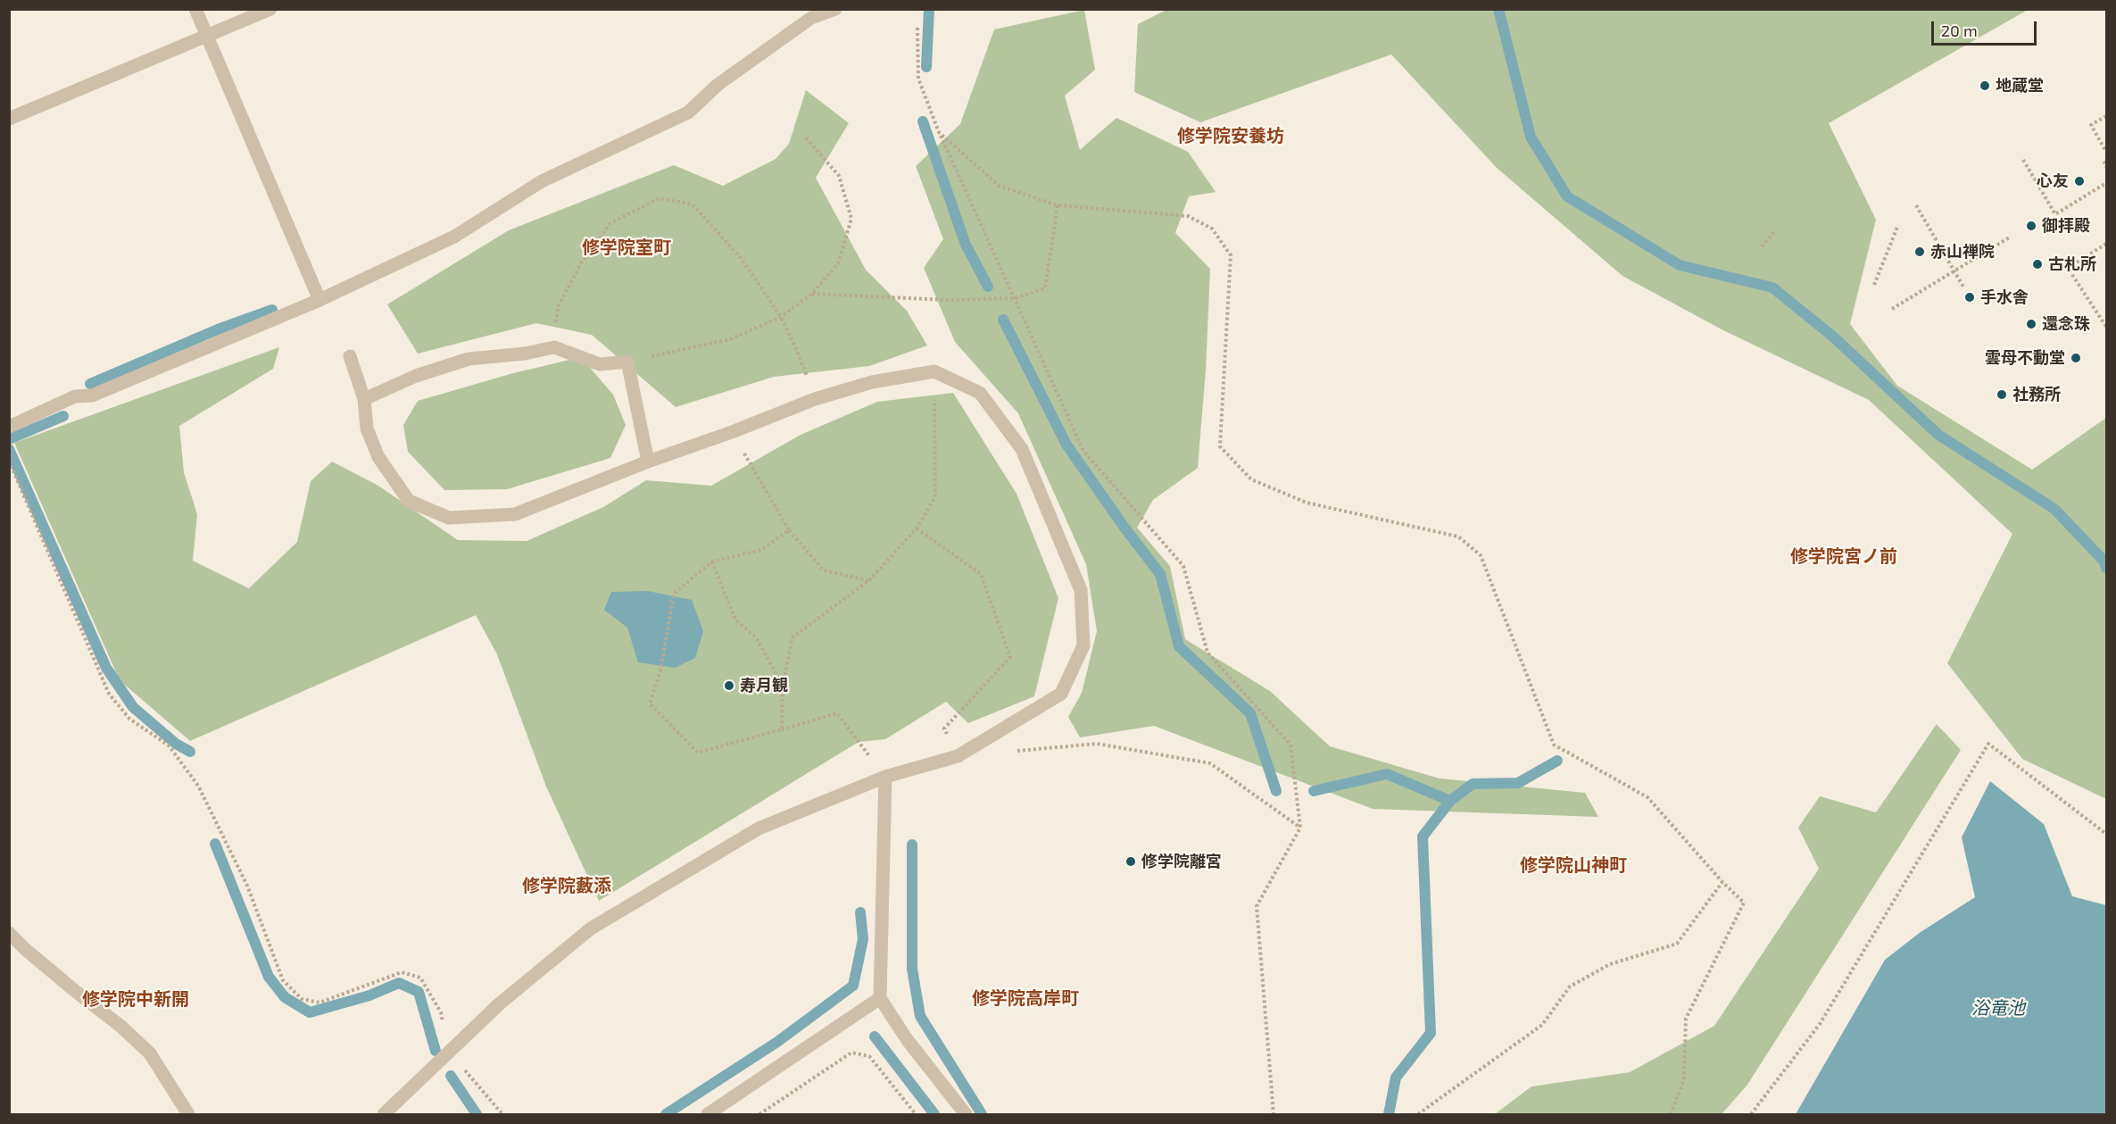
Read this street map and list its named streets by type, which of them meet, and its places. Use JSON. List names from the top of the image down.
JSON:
{
  "districts": [
    "修学院安養坊",
    "修学院室町",
    "修学院宮ノ前",
    "修学院山神町",
    "修学院藪添",
    "修学院高岸町",
    "修学院中新開"
  ],
  "water": ["浴竜池"],
  "places": [
    "地蔵堂",
    "心友",
    "御拝殿",
    "赤山禅院",
    "古札所",
    "手水舎",
    "還念珠",
    "雲母不動堂",
    "社務所",
    "寿月観",
    "修学院離宮"
  ],
  "scale_bar": "20 m"
}
